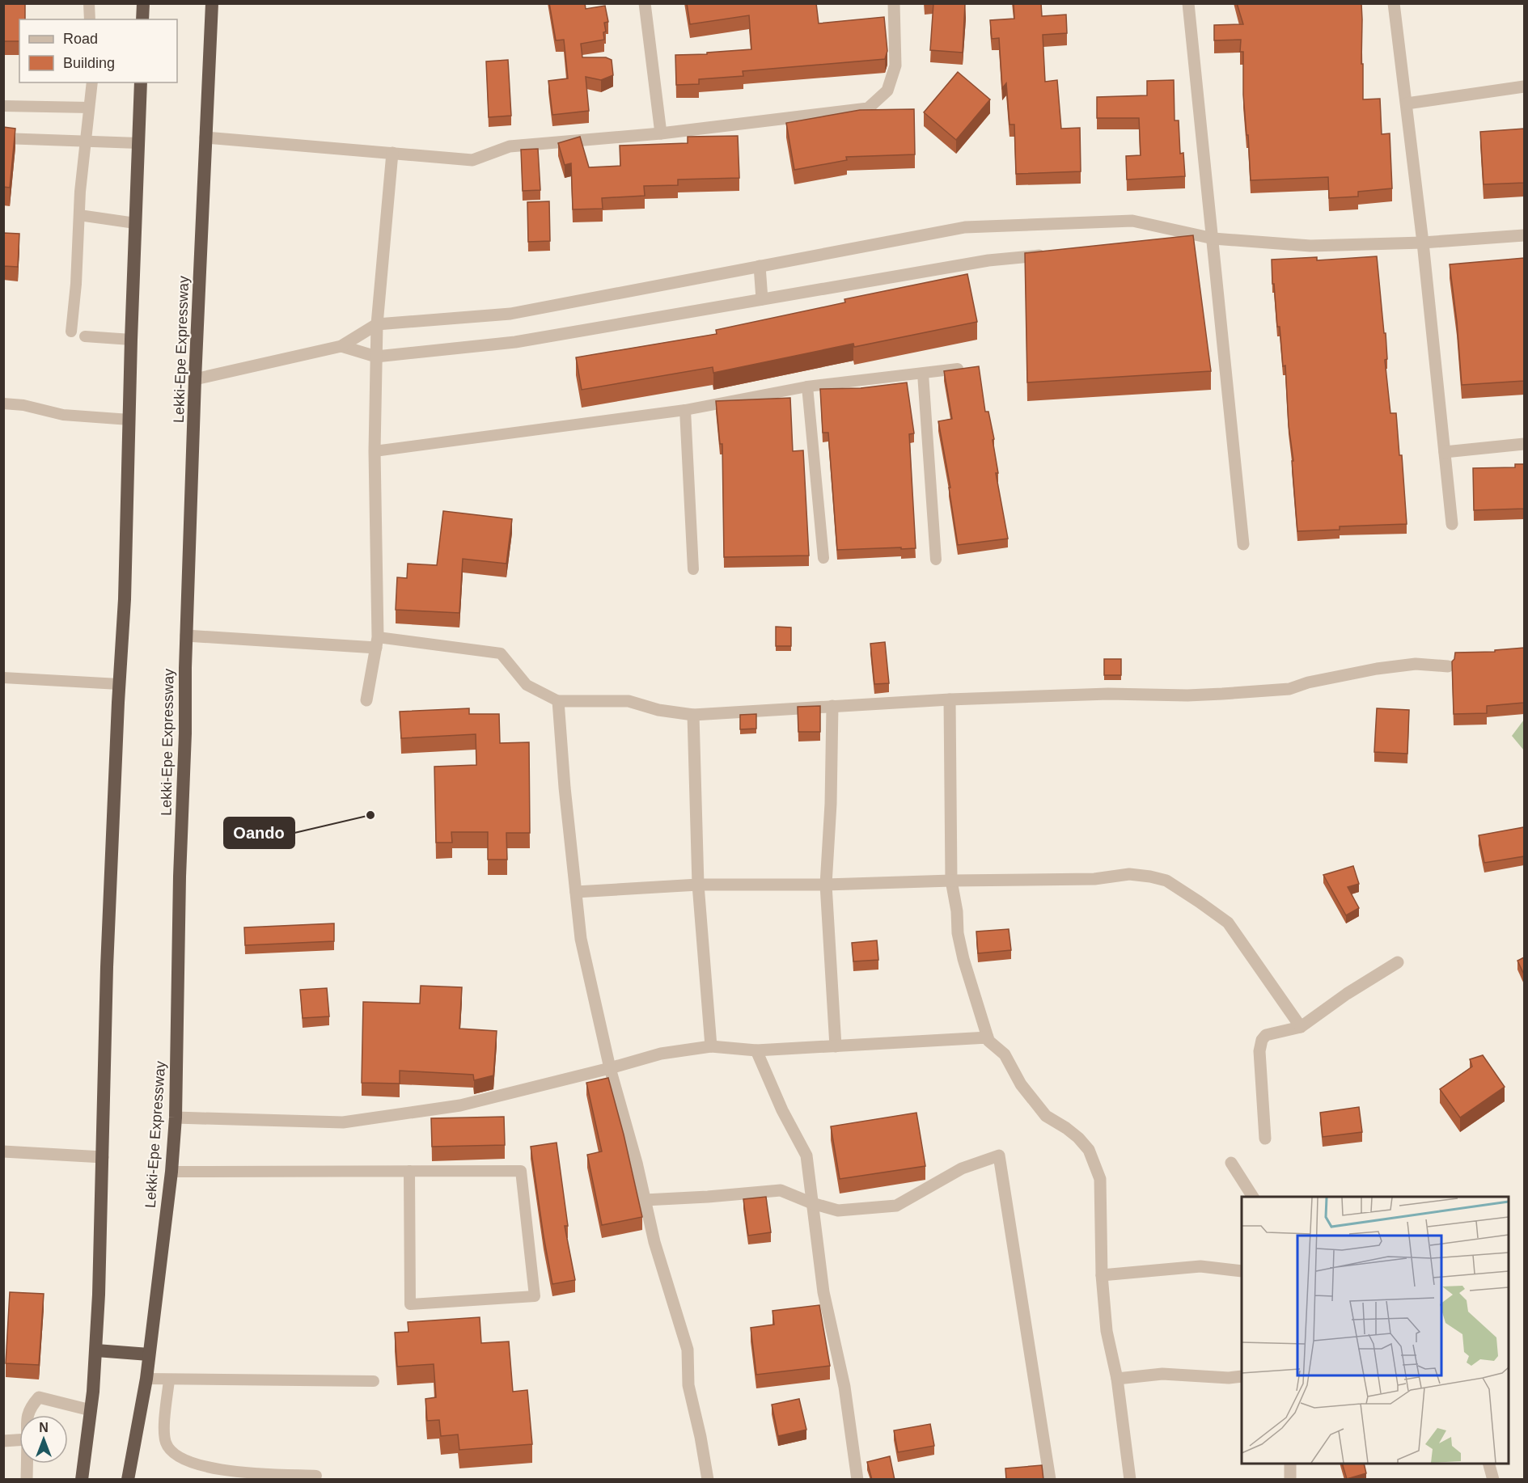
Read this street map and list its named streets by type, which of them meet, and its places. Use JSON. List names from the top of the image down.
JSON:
{
  "streets": {
    "highway": ["Lekki-Epe Expressway"]
  },
  "places": ["Oando"],
  "legend": ["Road", "Building"],
  "north": "top"
}
